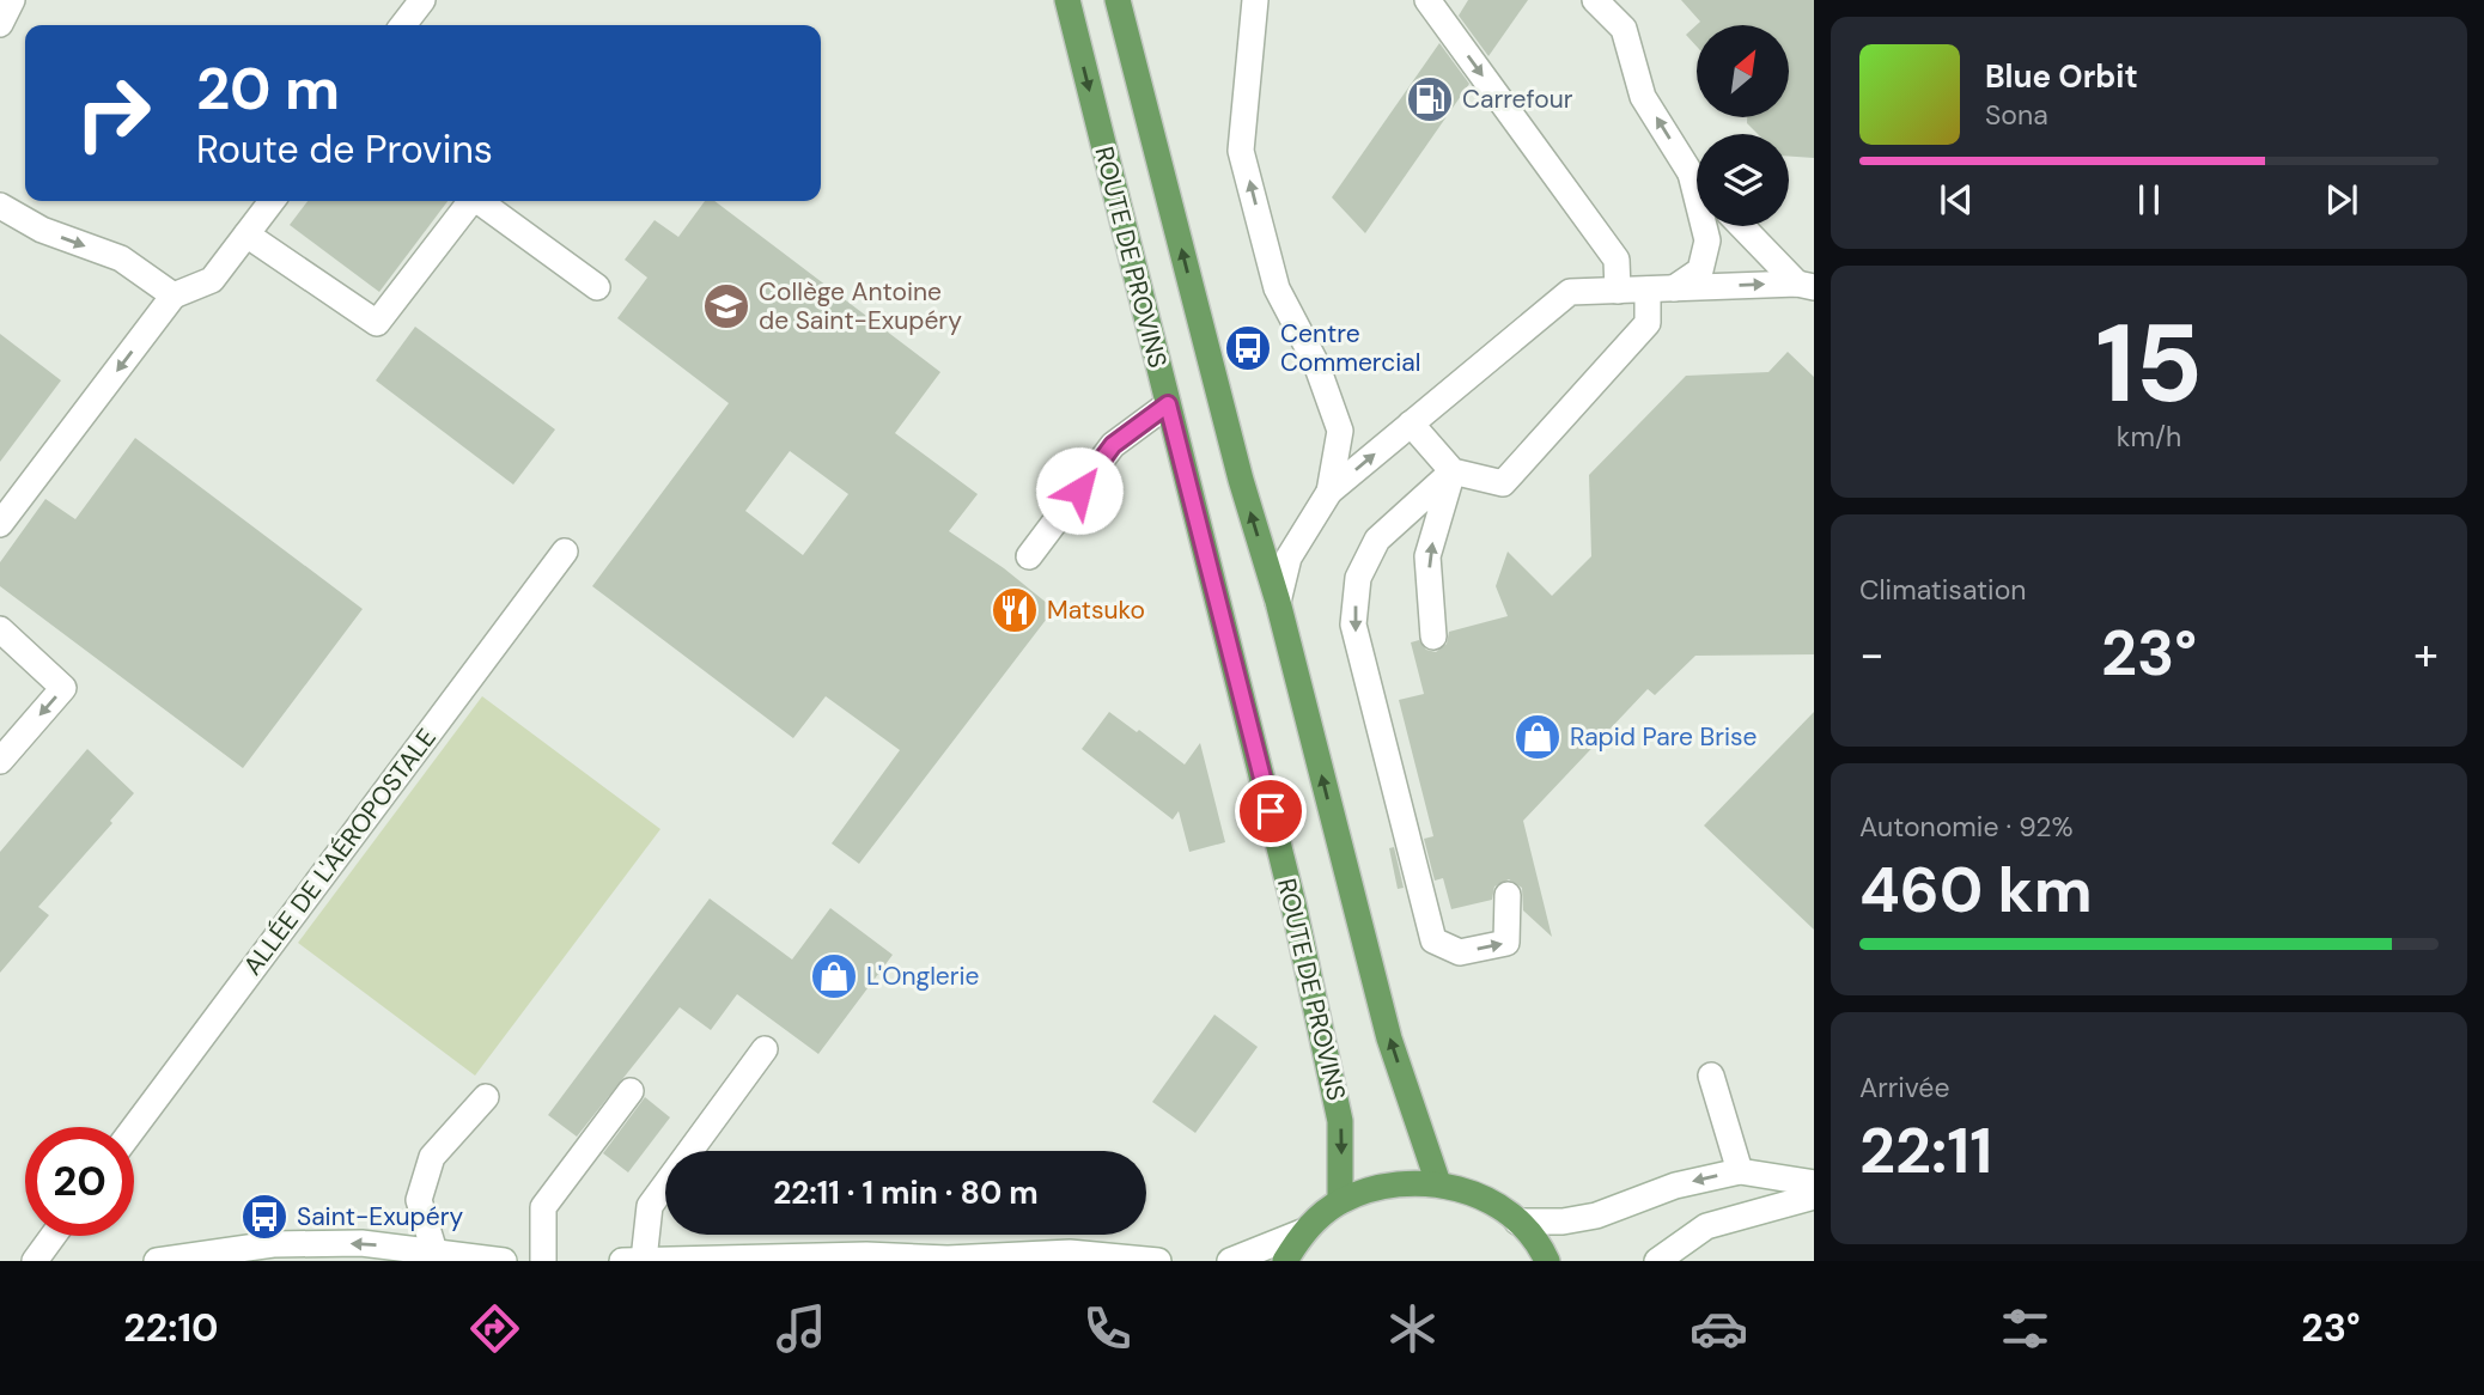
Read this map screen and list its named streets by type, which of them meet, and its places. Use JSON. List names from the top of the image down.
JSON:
{
  "streets": {
    "main road": ["ROUTE DE PROVINS", "ALLÉE DE L'AÉROPOSTALE"]
  },
  "places": {
    "fuel station": ["Carrefour"],
    "school or university": ["Collège Antoine de Saint-Exupéry"],
    "bus stop": ["Centre Commercial", "Saint-Exupéry"],
    "restaurant": ["Matsuko"],
    "shop": ["Rapid Pare Brise", "L'Onglerie"]
  },
  "north": "top right",
  "page": {
    "turn": ["20 m", "Route de Provins"],
    "song": ["Blue Orbit", "Sona"],
    "tile": [
      ["15", "km/h"],
      "Climatisation",
      ["Autonomie · 92%", "460 km"],
      ["Arrivée", "22:11"]
    ],
    "heat": ["−", "23°", "+"],
    "limit": "20",
    "trip": "22:11 · 1 min · 80 m",
    "tabs": ["22:10", "23°"]
  }
}
